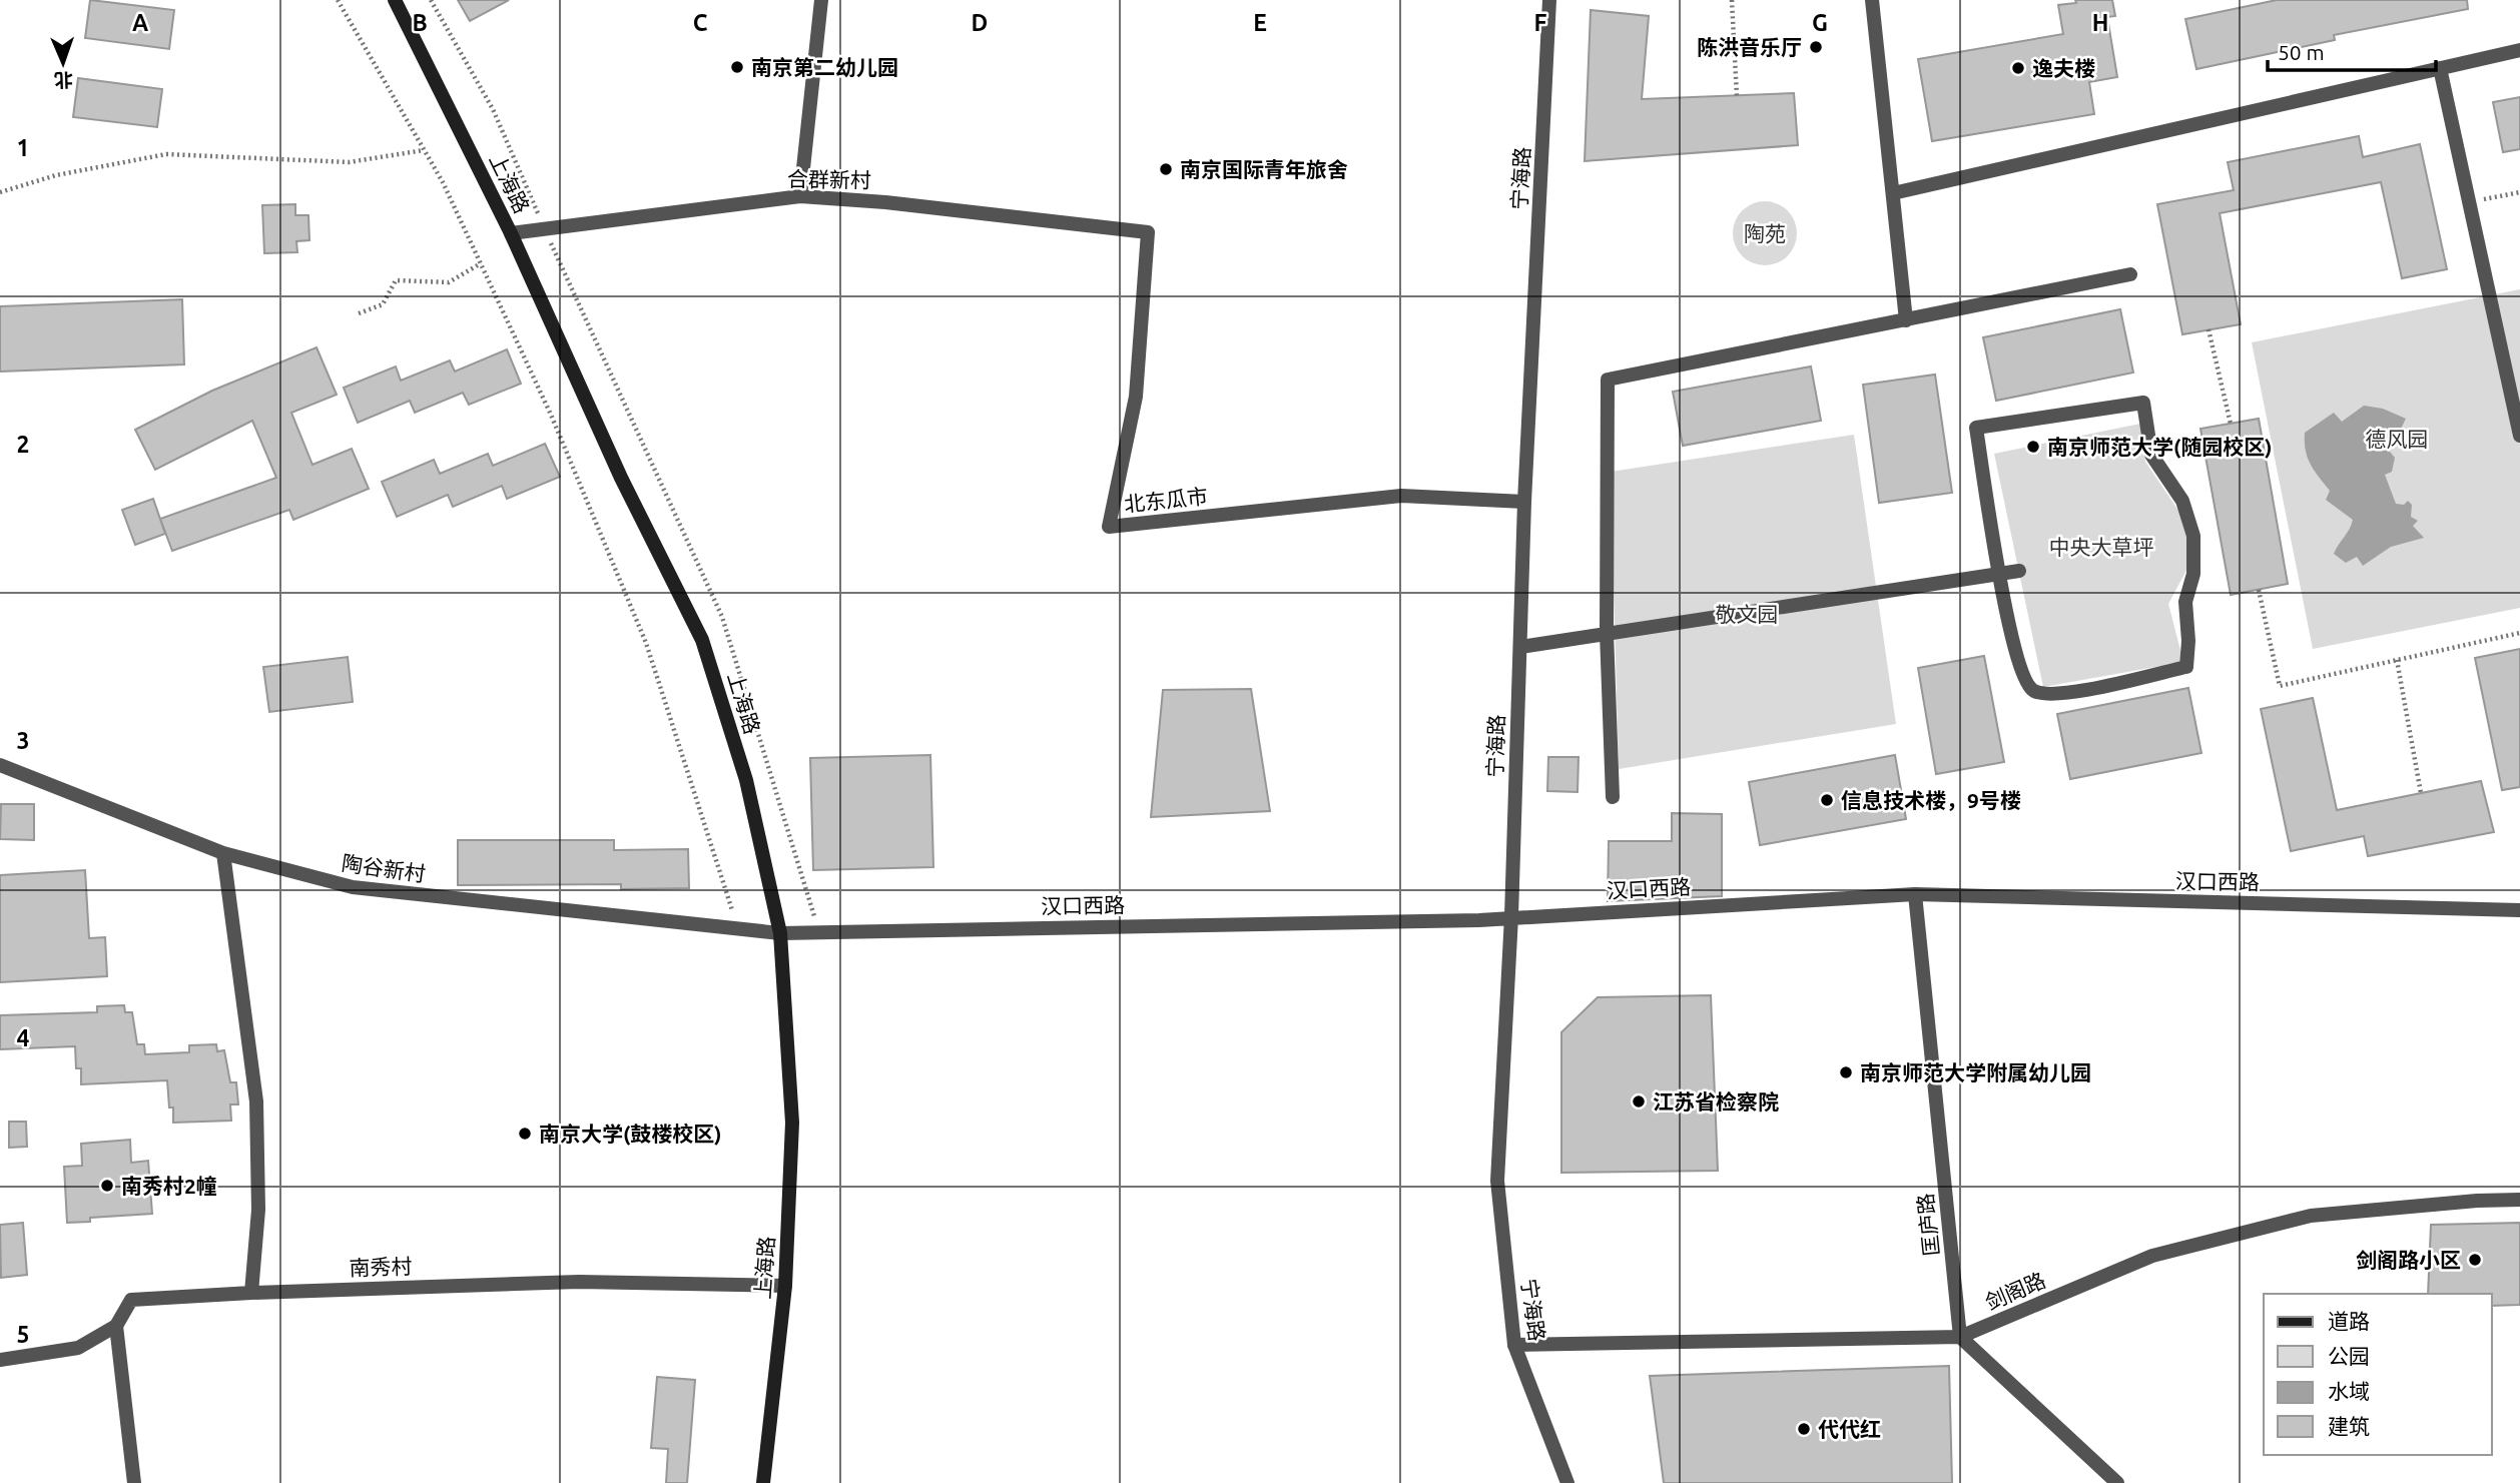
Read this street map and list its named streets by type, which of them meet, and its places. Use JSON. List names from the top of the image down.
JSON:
{
  "streets": {
    "main road": ["上海路"],
    "street": [
      "宁海路",
      "合群新村",
      "北东瓜市",
      "陶谷新村",
      "汉口西路",
      "匡庐路",
      "南秀村",
      "剑阁路"
    ]
  },
  "crossings": [
    ["宁海路", "北东瓜市"],
    ["宁海路", "汉口西路"],
    ["宁海路", "剑阁路"],
    ["合群新村", "上海路"],
    ["合群新村", "北东瓜市"],
    ["上海路", "陶谷新村"],
    ["上海路", "汉口西路"],
    ["上海路", "南秀村"],
    ["陶谷新村", "汉口西路"],
    ["汉口西路", "匡庐路"],
    ["匡庐路", "剑阁路"]
  ],
  "parks": [
    "陶苑",
    "德风园",
    "中央大草坪",
    "敬文园"
  ],
  "places": [
    "陈洪音乐厅",
    "南京第二幼儿园",
    "逸夫楼",
    "南京国际青年旅舍",
    "南京师范大学(随园校区)",
    "信息技术楼，9号楼",
    "南京师范大学附属幼儿园",
    "江苏省检察院",
    "南京大学(鼓楼校区)",
    "南秀村2幢",
    "剑阁路小区",
    "代代红"
  ],
  "legend": [
    "道路",
    "公园",
    "水域",
    "建筑"
  ],
  "scale_bar": "50 m",
  "north": "bottom",
  "grid": {
    "columns": [
      "A",
      "B",
      "C",
      "D",
      "E",
      "F",
      "G",
      "H"
    ],
    "rows": [
      "1",
      "2",
      "3",
      "4",
      "5"
    ]
  }
}
